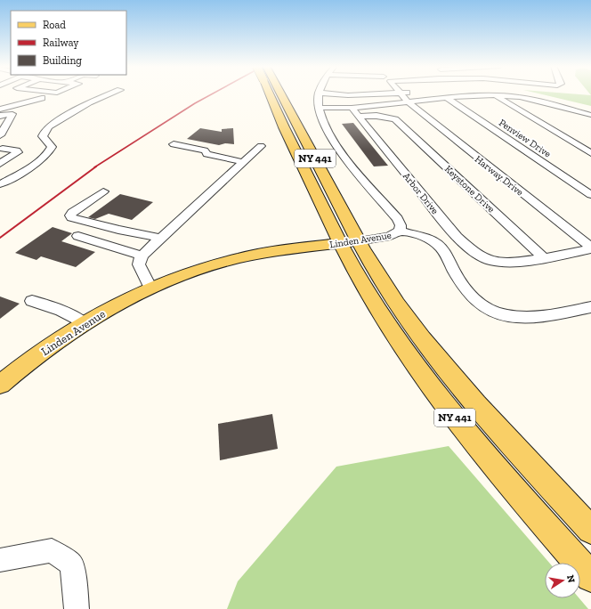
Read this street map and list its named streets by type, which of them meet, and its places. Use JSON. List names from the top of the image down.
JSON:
{
  "streets": {
    "main road": ["NY 441", "Linden Avenue"],
    "street": [
      "Penview Drive",
      "Harway Drive",
      "Keystone Drive",
      "Arbor Drive"
    ]
  },
  "crossings": [
    ["NY 441", "Linden Avenue"],
    ["Harway Drive", "Keystone Drive"],
    ["Harway Drive", "Arbor Drive"],
    ["Keystone Drive", "Arbor Drive"]
  ],
  "legend": ["Road", "Railway", "Building"],
  "north": "right"
}
